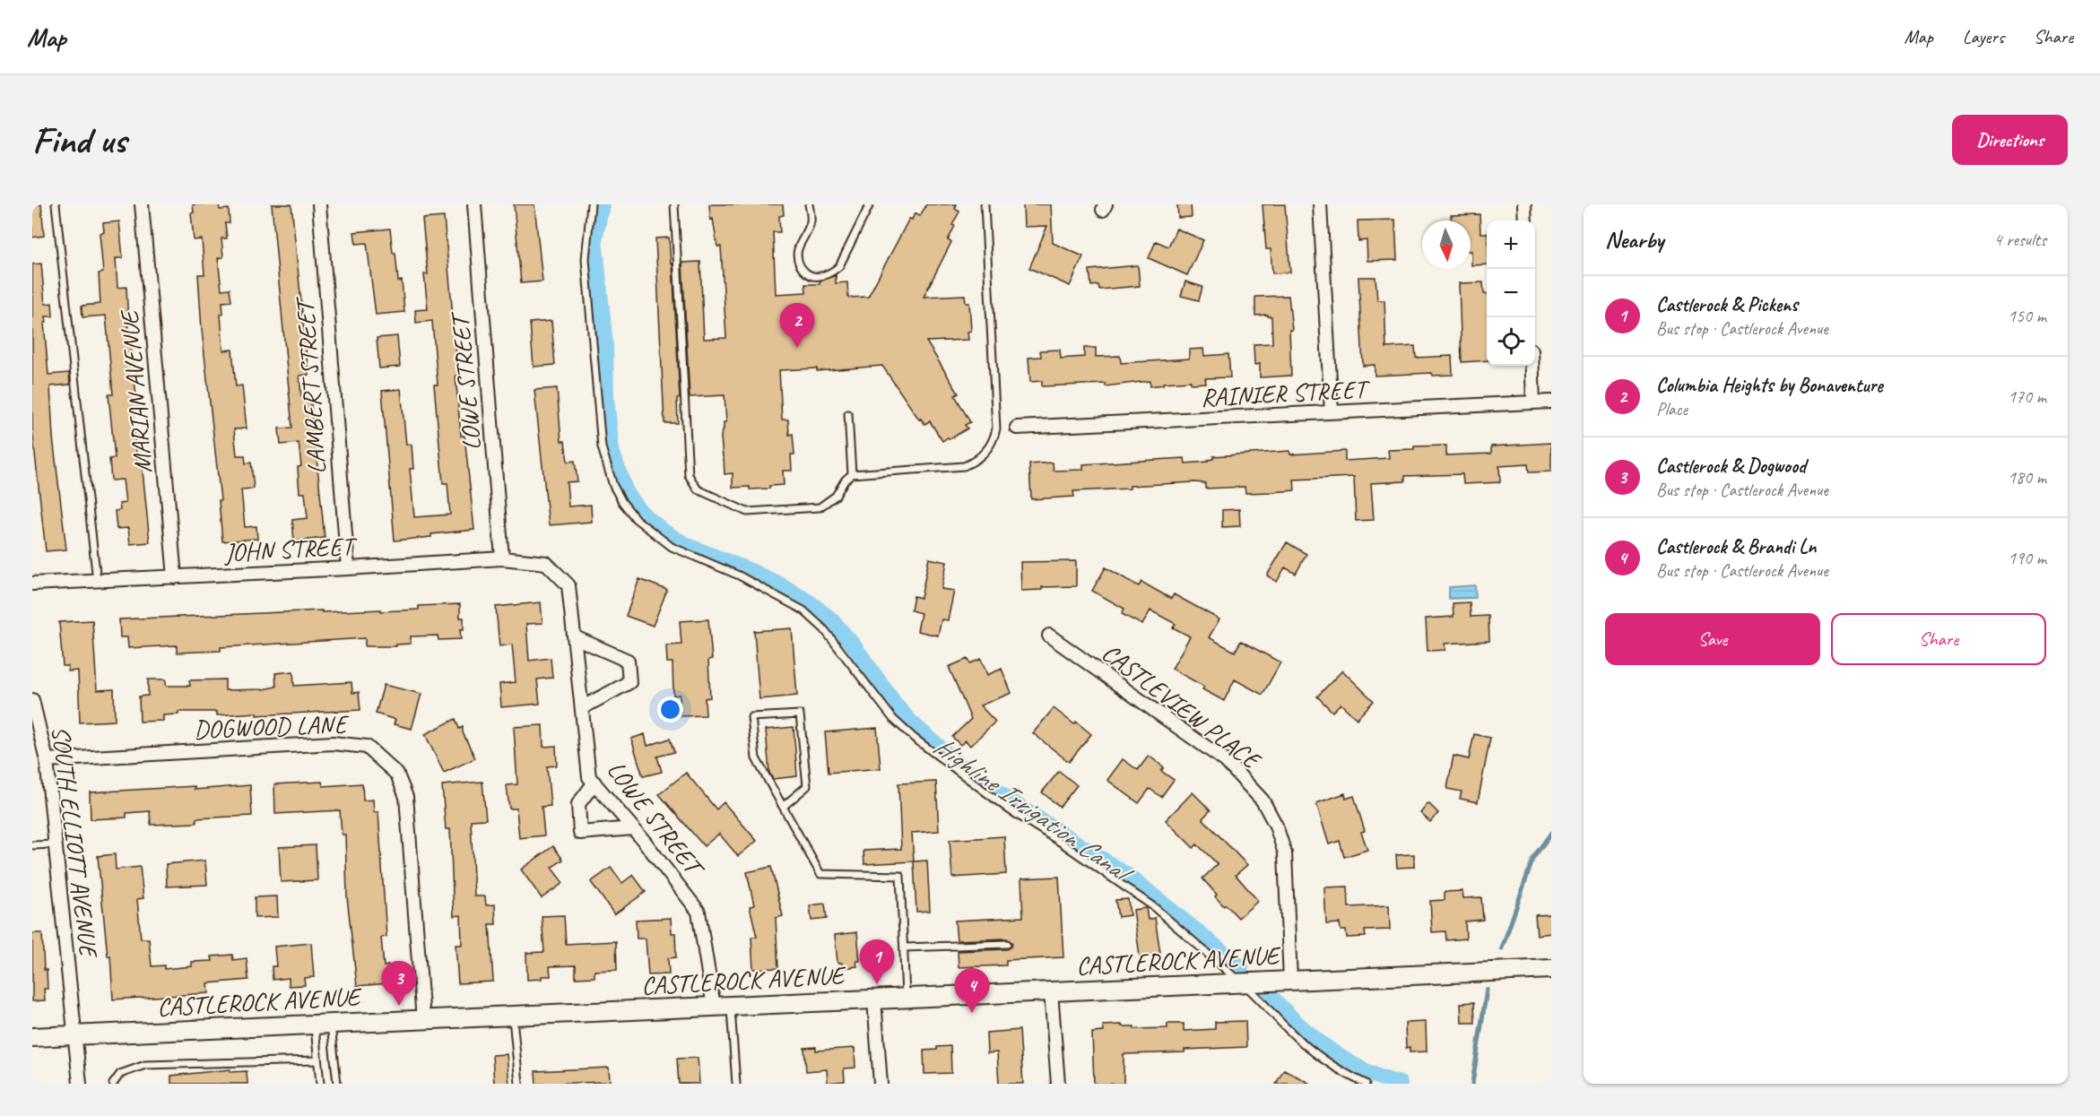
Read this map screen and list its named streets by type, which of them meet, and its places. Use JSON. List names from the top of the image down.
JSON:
{
  "streets": {
    "street": [
      "LOWE STREET",
      "LAMBERT STREET",
      "MARIAN AVENUE",
      "RAINIER STREET",
      "JOHN STREET",
      "CASTLEVIEW PLACE",
      "DOGWOOD LANE",
      "SOUTH ELLIOTT AVENUE",
      "CASTLEROCK AVENUE"
    ]
  },
  "crossings": [
    ["LOWE STREET", "JOHN STREET"],
    ["LOWE STREET", "CASTLEROCK AVENUE"],
    ["LAMBERT STREET", "JOHN STREET"],
    ["MARIAN AVENUE", "JOHN STREET"],
    ["CASTLEVIEW PLACE", "CASTLEROCK AVENUE"],
    ["DOGWOOD LANE", "SOUTH ELLIOTT AVENUE"],
    ["DOGWOOD LANE", "CASTLEROCK AVENUE"],
    ["SOUTH ELLIOTT AVENUE", "CASTLEROCK AVENUE"]
  ],
  "water": ["Highline Irrigation Canal"],
  "north": "bottom",
  "page": {
    "header": "Map",
    "nav": ["Map", "Layers", "Share"],
    "buttons": [
      "Directions",
      ["Save", "Share"]
    ],
    "title": "Find us",
    "heading": ["Nearby", "4 results"],
    "map_buttons": ["+", "−"],
    "list": [
      {
        "mark": "1",
        "name": "Castlerock & Pickens",
        "note": "Bus stop · Castlerock Avenue",
        "value": "150 m"
      },
      {
        "mark": "2",
        "name": "Columbia Heights by Bonaventure",
        "note": "Place",
        "value": "170 m"
      },
      {
        "mark": "3",
        "name": "Castlerock & Dogwood",
        "note": "Bus stop · Castlerock Avenue",
        "value": "180 m"
      },
      {
        "mark": "4",
        "name": "Castlerock & Brandi Ln",
        "note": "Bus stop · Castlerock Avenue",
        "value": "190 m"
      }
    ],
    "pins": [
      "2",
      "1",
      "3",
      "4"
    ]
  }
}
